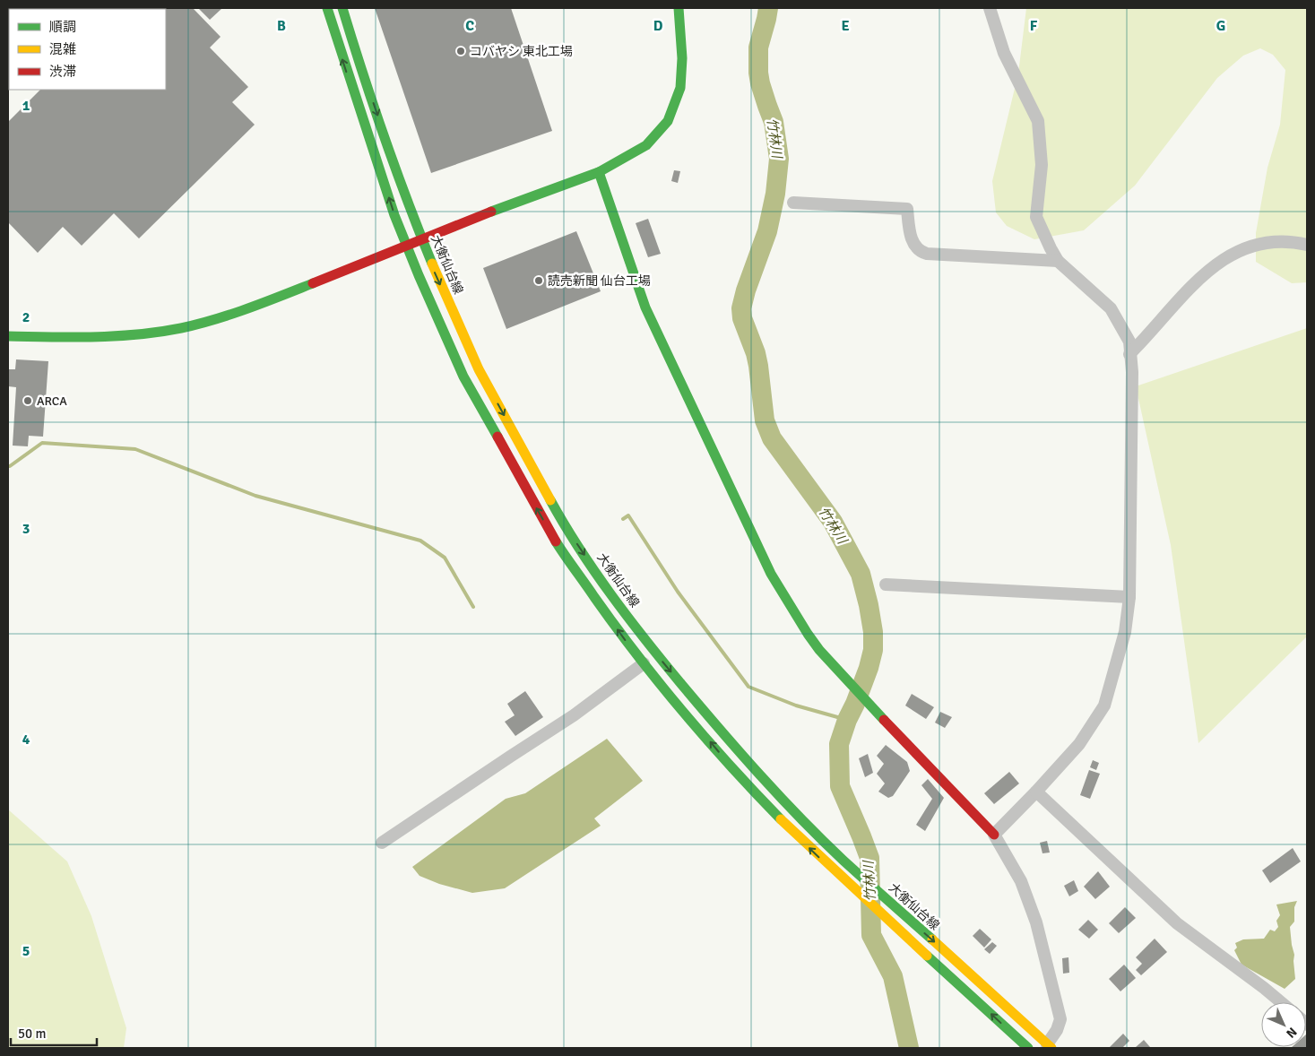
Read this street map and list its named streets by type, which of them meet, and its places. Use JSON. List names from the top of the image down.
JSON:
{
  "streets": {
    "main road": ["大衡仙台線"]
  },
  "water": ["竹林川"],
  "places": ["コバヤシ 東北工場", "読売新聞 仙台工場", "ARCA"],
  "legend": ["順調", "混雑", "渋滞"],
  "scale_bar": "50 m",
  "north": "bottom right",
  "grid": {
    "columns": [
      "B",
      "C",
      "D",
      "E",
      "F",
      "G"
    ],
    "rows": [
      "1",
      "2",
      "3",
      "4",
      "5"
    ]
  }
}
